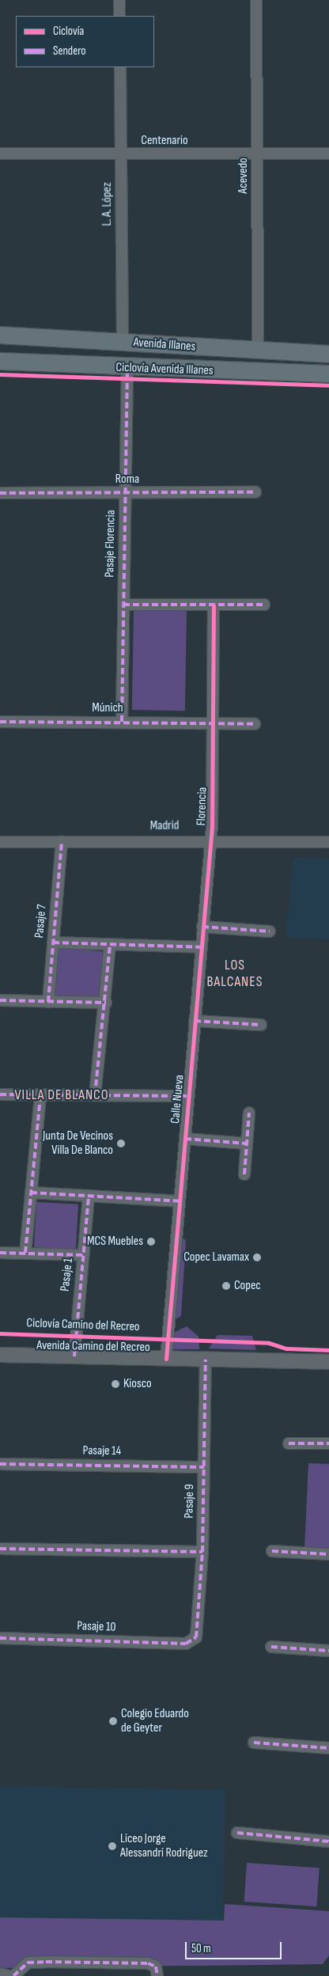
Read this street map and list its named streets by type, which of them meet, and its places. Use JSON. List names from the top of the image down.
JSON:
{
  "streets": {
    "main road": ["Avenida Illanes"],
    "street": [
      "Centenario",
      "Acevedo",
      "L. A. López",
      "Roma",
      "Pasaje Florencia",
      "Múnich",
      "Florencia",
      "Madrid",
      "Pasaje 7",
      "Calle Nueva",
      "Pasaje 1",
      "Avenida Camino del Recreo",
      "Pasaje 14",
      "Pasaje 9",
      "Pasaje 10"
    ],
    "cycle path": ["Ciclovía Avenida Illanes", "Ciclovía Camino del Recreo"]
  },
  "crossings": [
    ["Centenario", "Acevedo"],
    ["Centenario", "L. A. López"],
    ["Acevedo", "Avenida Illanes"],
    ["L. A. López", "Avenida Illanes"],
    ["Avenida Illanes", "Pasaje Florencia"],
    ["Roma", "Pasaje Florencia"],
    ["Pasaje Florencia", "Múnich"],
    ["Múnich", "Florencia"],
    ["Florencia", "Madrid"],
    ["Florencia", "Calle Nueva"],
    ["Madrid", "Pasaje 7"],
    ["Madrid", "Calle Nueva"],
    ["Calle Nueva", "Avenida Camino del Recreo"],
    ["Pasaje 1", "Avenida Camino del Recreo"],
    ["Avenida Camino del Recreo", "Pasaje 9"],
    ["Pasaje 14", "Pasaje 9"],
    ["Pasaje 9", "Pasaje 10"]
  ],
  "districts": ["LOS BALCANES", "VILLA DE BLANCO"],
  "places": [
    "Junta De Vecinos Villa De Blanco",
    "MCS Muebles",
    "Copec Lavamax",
    "Copec",
    "Kiosco",
    "Colegio Eduardo de Geyter",
    "Liceo Jorge Alessandri Rodriguez"
  ],
  "legend": ["Ciclovía", "Sendero"],
  "scale_bar": "50 m"
}
